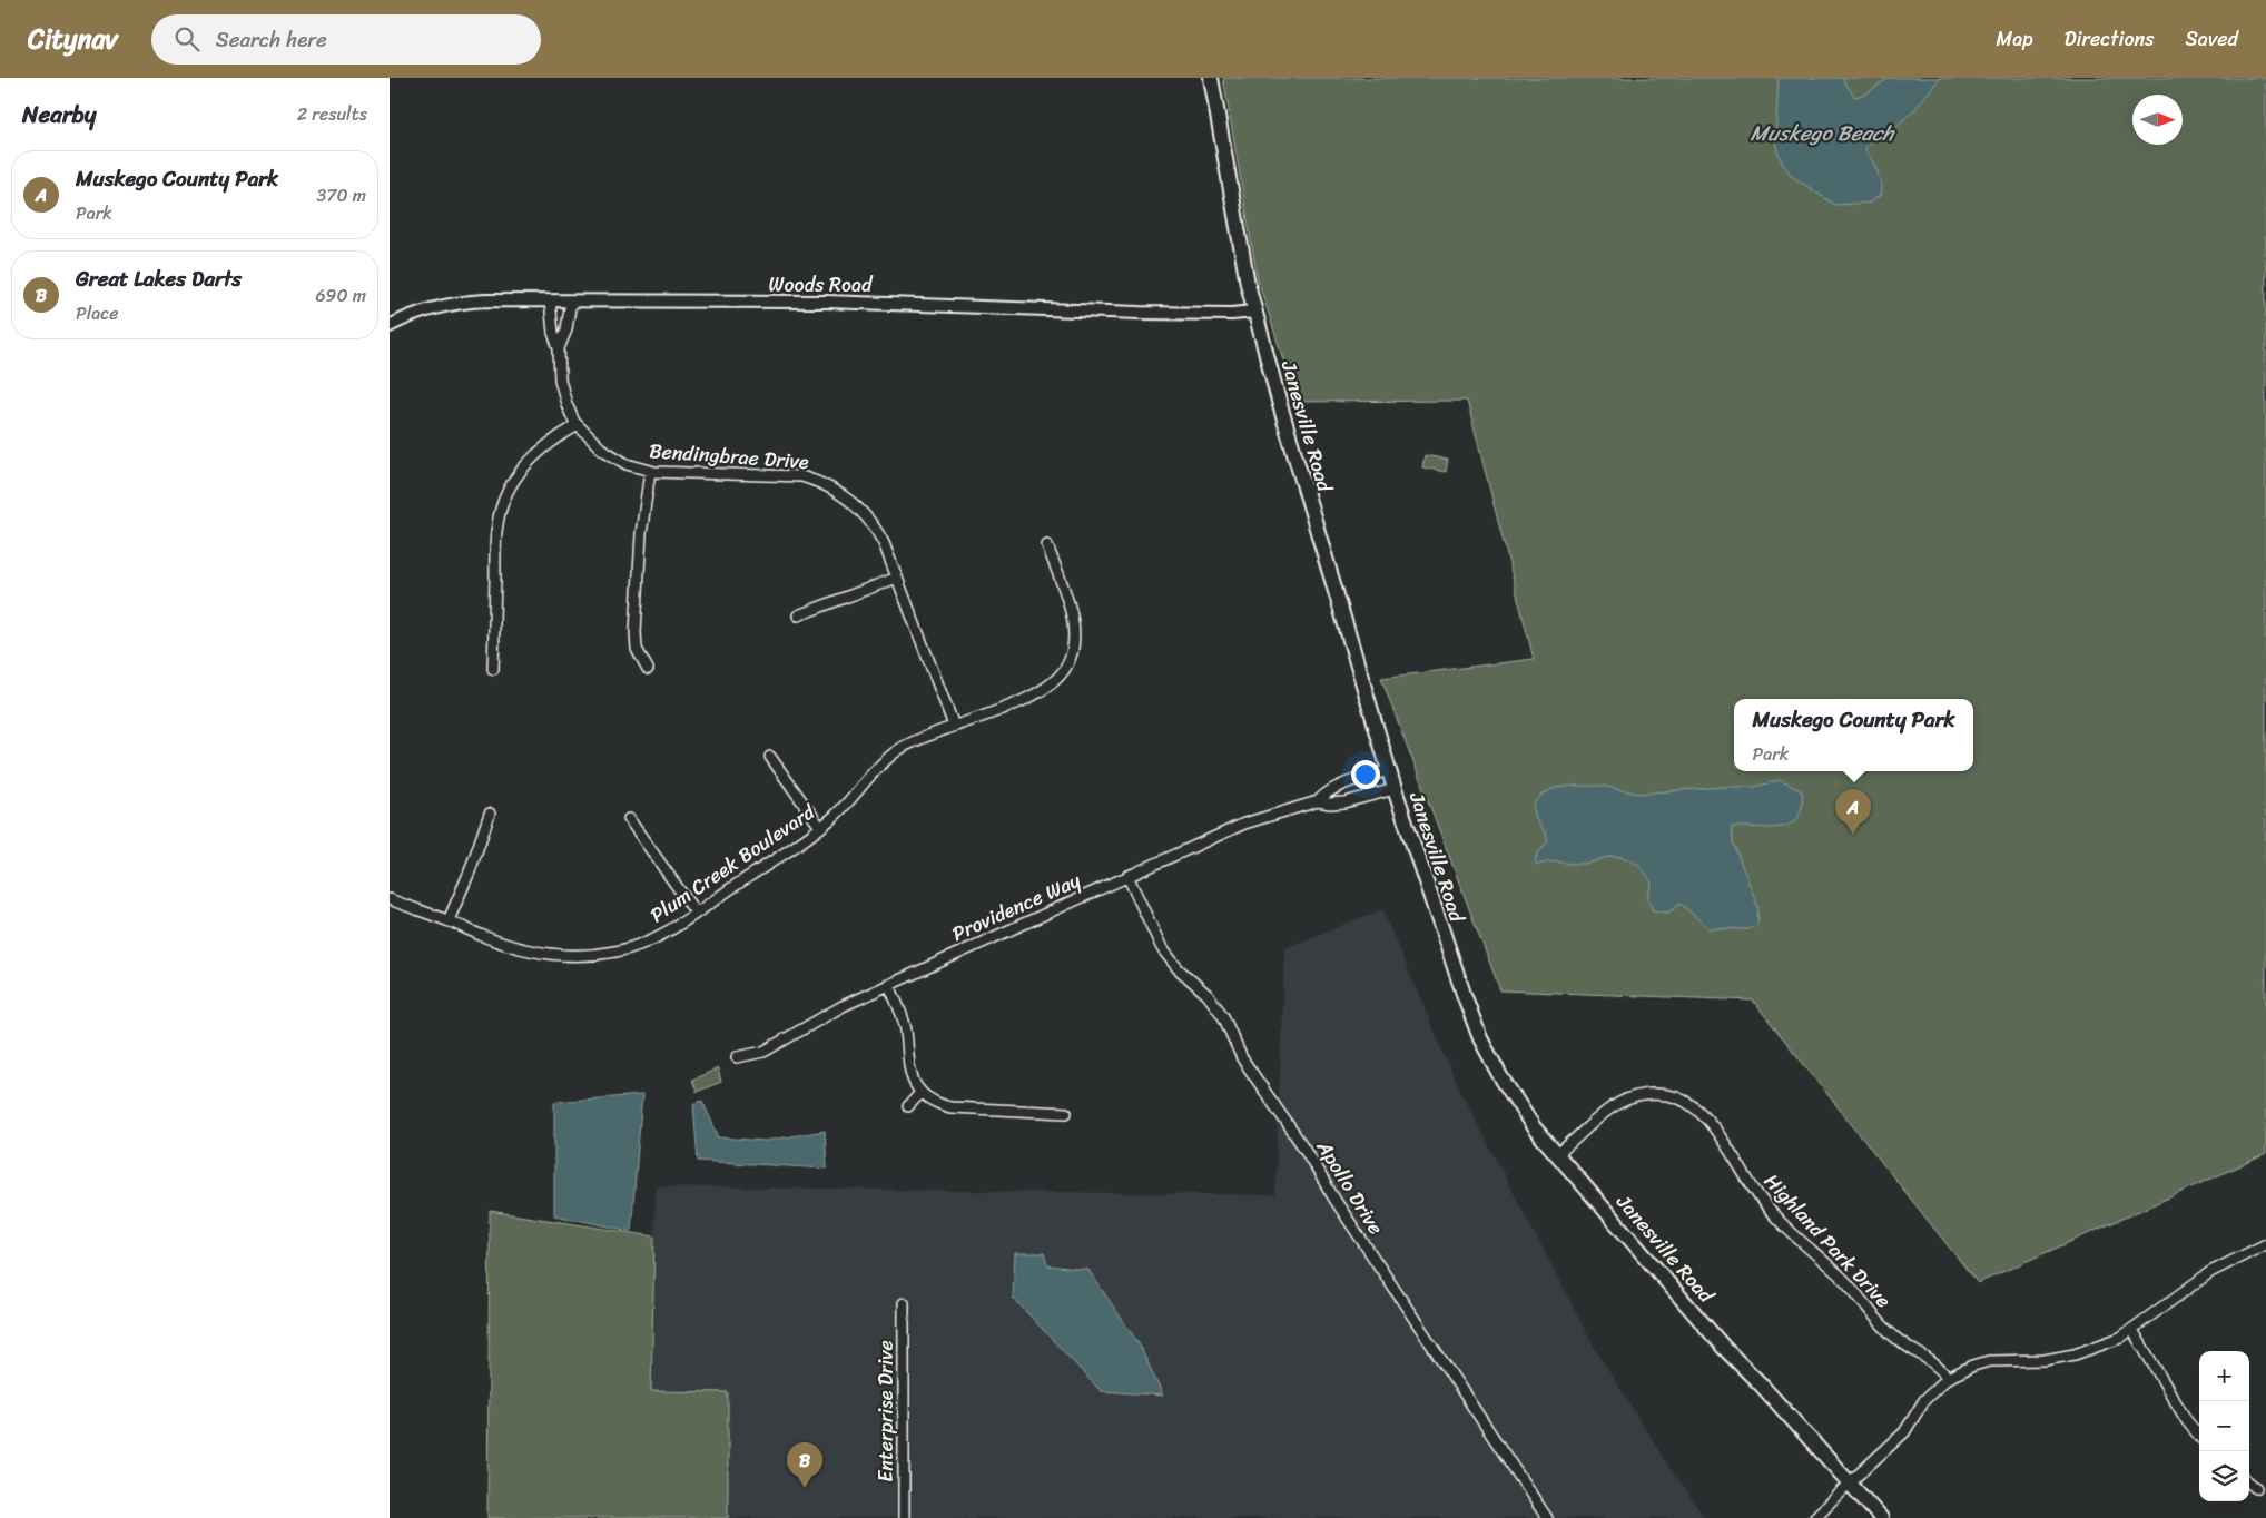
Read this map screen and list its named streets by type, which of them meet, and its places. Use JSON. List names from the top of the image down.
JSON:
{
  "streets": {
    "main road": ["Janesville Road"],
    "street": [
      "Woods Road",
      "Bendingbrae Drive",
      "Plum Creek Boulevard",
      "Providence Way",
      "Apollo Drive",
      "Highland Park Drive",
      "Enterprise Drive"
    ]
  },
  "crossings": [
    ["Woods Road", "Janesville Road"],
    ["Woods Road", "Bendingbrae Drive"],
    ["Janesville Road", "Providence Way"],
    ["Janesville Road", "Highland Park Drive"],
    ["Bendingbrae Drive", "Plum Creek Boulevard"],
    ["Providence Way", "Apollo Drive"]
  ],
  "water": ["Muskego Beach"],
  "north": "right",
  "page": {
    "header": "Citynav",
    "search": "Search here",
    "nav": ["Map", "Directions", "Saved"],
    "heading": ["Nearby", "2 results"],
    "list": [
      {
        "mark": "A",
        "name": "Muskego County Park",
        "note": "Park",
        "value": "370 m"
      },
      {
        "mark": "B",
        "name": "Great Lakes Darts",
        "note": "Place",
        "value": "690 m"
      }
    ],
    "popup": ["Muskego County Park", "Park"],
    "pins": ["A", "B"],
    "map_buttons": ["+", "−"]
  }
}
